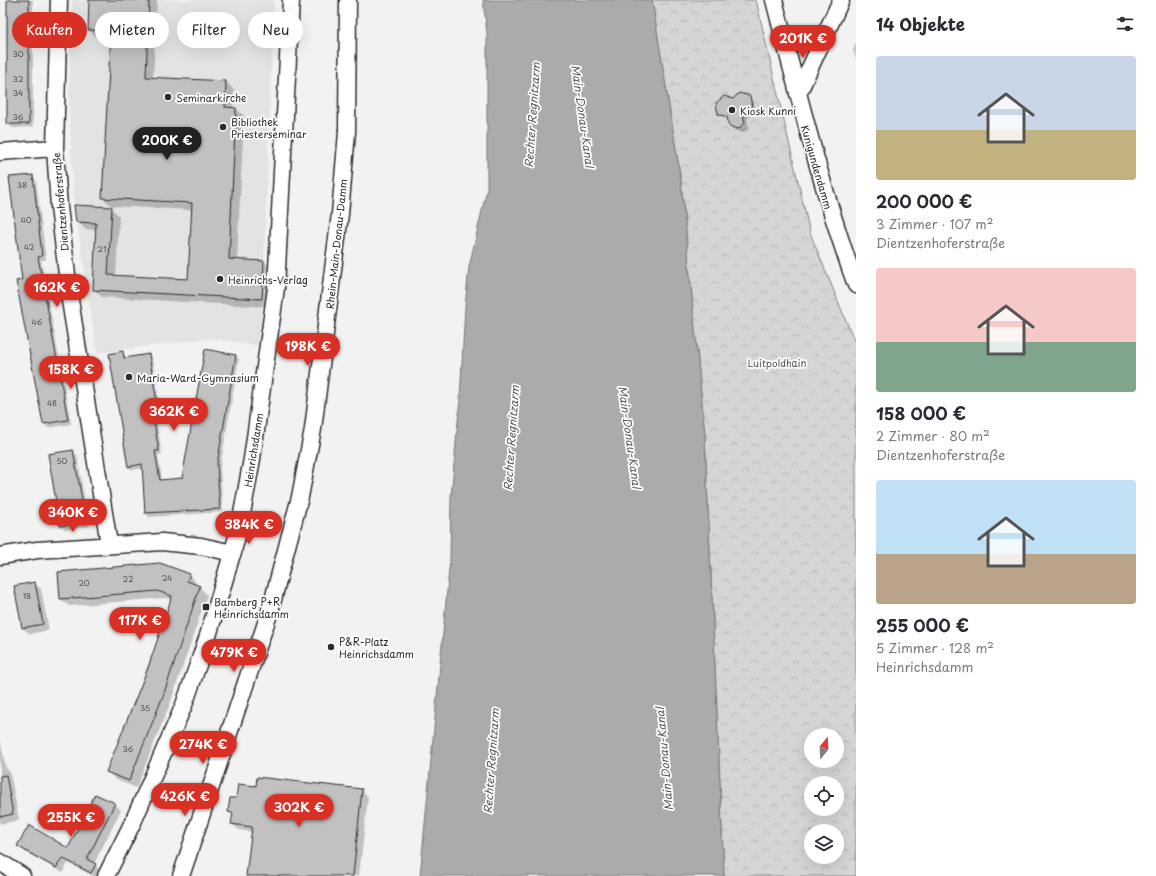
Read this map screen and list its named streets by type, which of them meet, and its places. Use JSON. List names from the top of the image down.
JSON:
{
  "streets": {
    "street": [
      "Kunigundendamm",
      "Dientzenhoferstraße",
      "Rhein-Main-Donau-Damm",
      "Heinrichsdamm"
    ]
  },
  "water": ["Rechter Regnitzarm", "Main-Donau-Kanal"],
  "parks": ["Luitpoldhain"],
  "places": {
    "other": [
      "Seminarkirche",
      "Kiosk Kunni",
      "Bibliothek Priesterseminar",
      "Heinrichs-Verlag",
      "Maria-Ward-Gymnasium",
      "P&R-Platz Heinrichsdamm"
    ],
    "transit": ["Bamberg P+R Heinrichsdamm"]
  },
  "house_numbers": [
    "30",
    "32",
    "34",
    "36",
    "38",
    "40",
    "42",
    "21",
    "46",
    "48",
    "50",
    "24",
    "22",
    "20",
    "18",
    "35",
    "36"
  ],
  "north": "top",
  "page": {
    "heading": "14 Objekte",
    "chip": [
      "Kaufen",
      "Mieten",
      "Filter",
      "Neu"
    ],
    "price": [
      "201K €",
      "200K €",
      "162K €",
      "198K €",
      "158K €",
      "362K €",
      "340K €",
      "384K €",
      "117K €",
      "479K €",
      "274K €",
      "426K €",
      "302K €",
      "255K €"
    ],
    "list": [
      {
        "name": "200 000 €",
        "note": "3 Zimmer · 107 m² · Dientzenhoferstraße"
      },
      {
        "name": "158 000 €",
        "note": "2 Zimmer · 80 m² · Dientzenhoferstraße"
      },
      {
        "name": "255 000 €",
        "note": "5 Zimmer · 128 m² · Heinrichsdamm"
      }
    ]
  }
}
